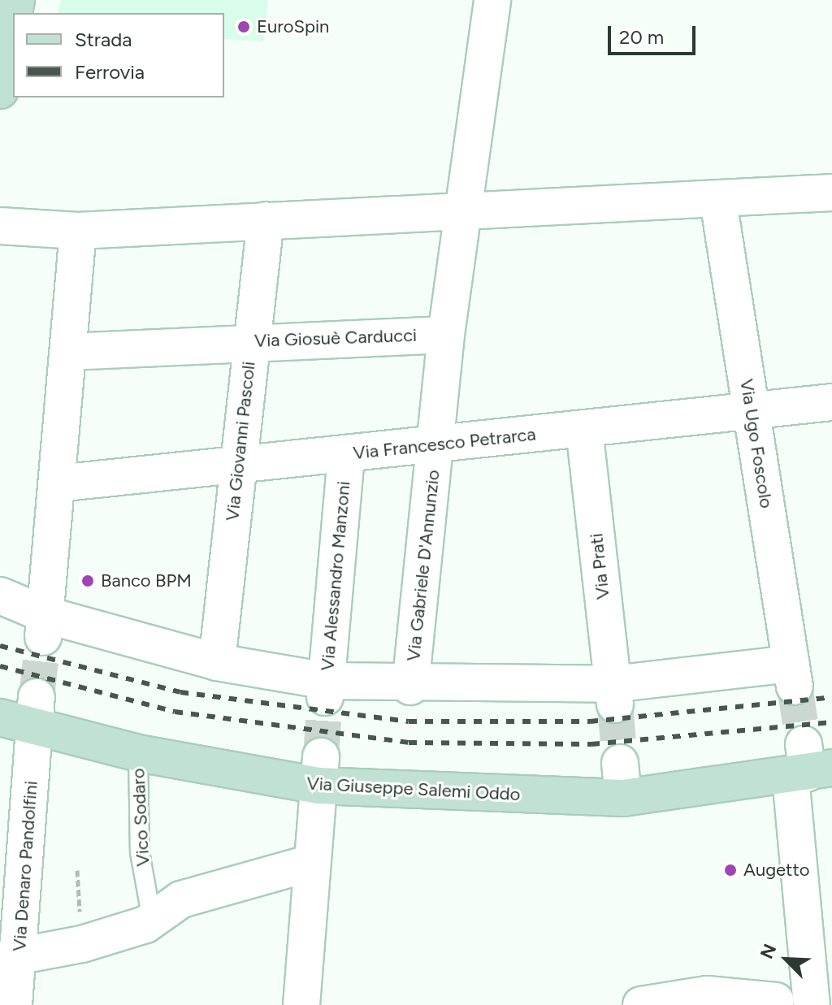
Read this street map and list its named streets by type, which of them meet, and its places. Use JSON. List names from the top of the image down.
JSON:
{
  "streets": {
    "street": [
      "Via Giosuè Carducci",
      "Via Giovanni Pascoli",
      "Via Francesco Petrarca",
      "Via Ugo Foscolo",
      "Via Gabriele D'Annunzio",
      "Via Prati",
      "Via Alessandro Manzoni",
      "Via Giuseppe Salemi Oddo",
      "Via Denaro Pandolfini"
    ],
    "lane": ["Vico Sodaro"]
  },
  "crossings": [
    ["Via Giosuè Carducci", "Via Giovanni Pascoli"],
    ["Via Giosuè Carducci", "Via Gabriele D'Annunzio"],
    ["Via Giovanni Pascoli", "Via Francesco Petrarca"],
    ["Via Francesco Petrarca", "Via Ugo Foscolo"],
    ["Via Francesco Petrarca", "Via Gabriele D'Annunzio"],
    ["Via Francesco Petrarca", "Via Prati"],
    ["Via Francesco Petrarca", "Via Alessandro Manzoni"],
    ["Via Ugo Foscolo", "Via Prati"],
    ["Via Giuseppe Salemi Oddo", "Vico Sodaro"],
    ["Via Giuseppe Salemi Oddo", "Via Denaro Pandolfini"]
  ],
  "places": ["EuroSpin", "Banco BPM", "Augetto"],
  "legend": ["Strada", "Ferrovia"],
  "scale_bar": "20 m",
  "north": "top left"
}
